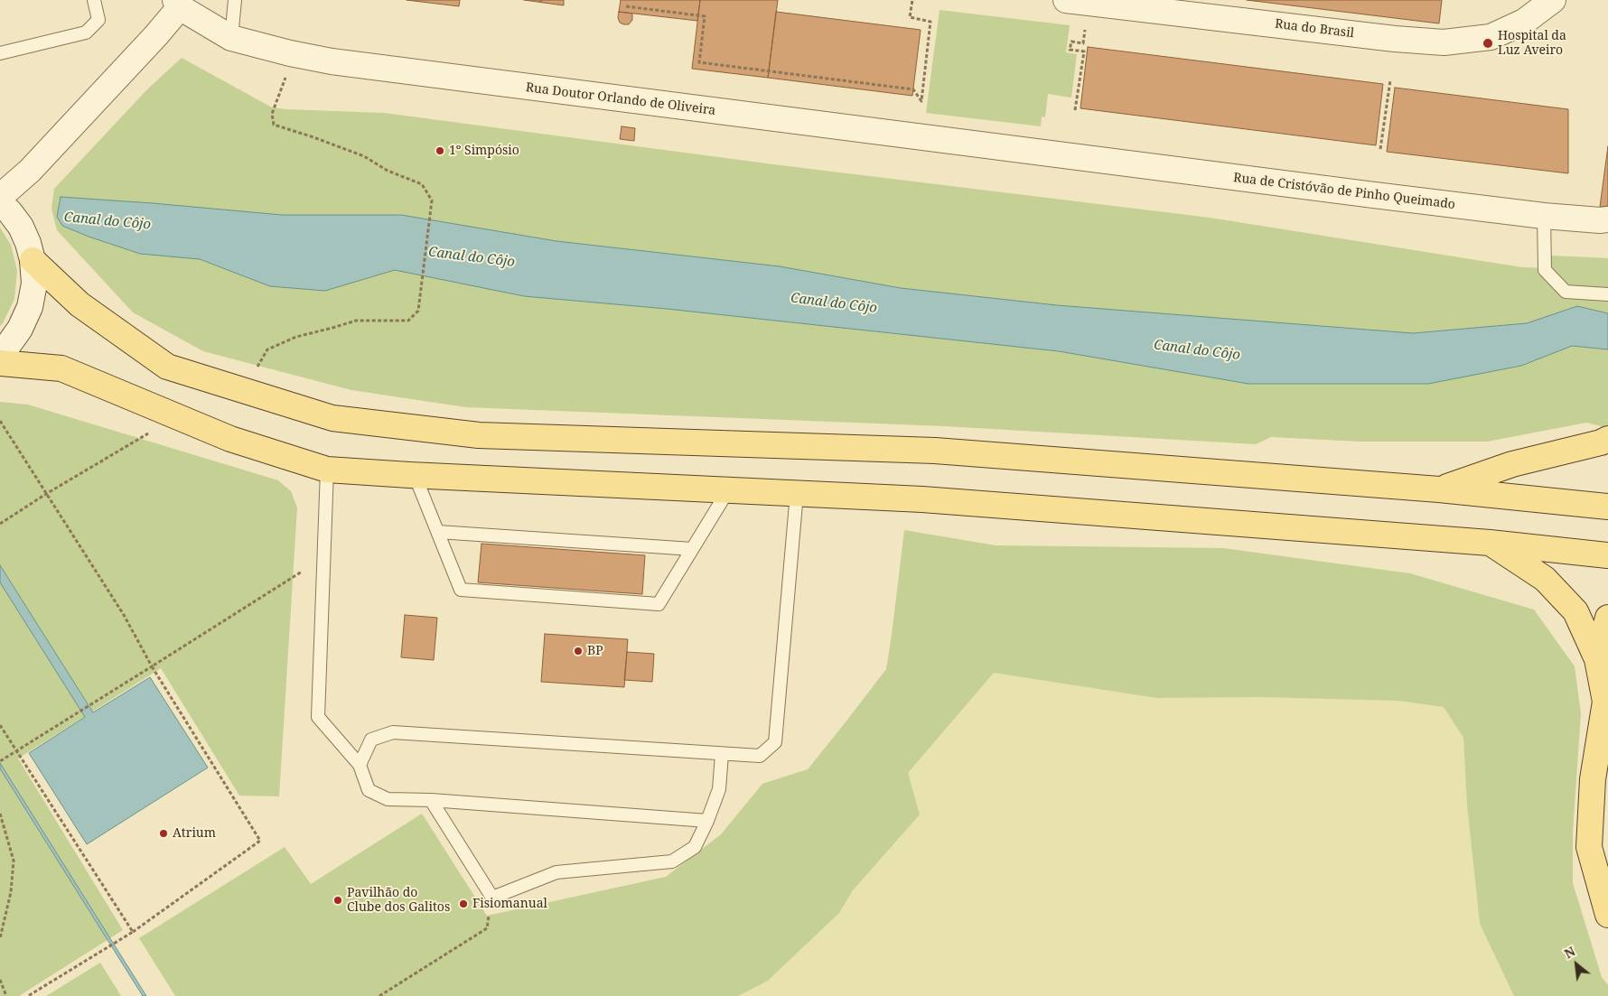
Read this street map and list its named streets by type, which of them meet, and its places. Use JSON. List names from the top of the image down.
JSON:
{
  "streets": {
    "street": ["Rua do Brasil", "Rua Doutor Orlando de Oliveira", "Rua de Cristóvão de Pinho Queimado"]
  },
  "crossings": [
    ["Rua Doutor Orlando de Oliveira", "Rua de Cristóvão de Pinho Queimado"]
  ],
  "water": ["Canal do Côjo"],
  "places": [
    "Hospital da Luz Aveiro",
    "1º Simpósio",
    "BP",
    "Atrium",
    "Pavilhão do Clube dos Galitos",
    "Fisiomanual"
  ],
  "north": "top left"
}
